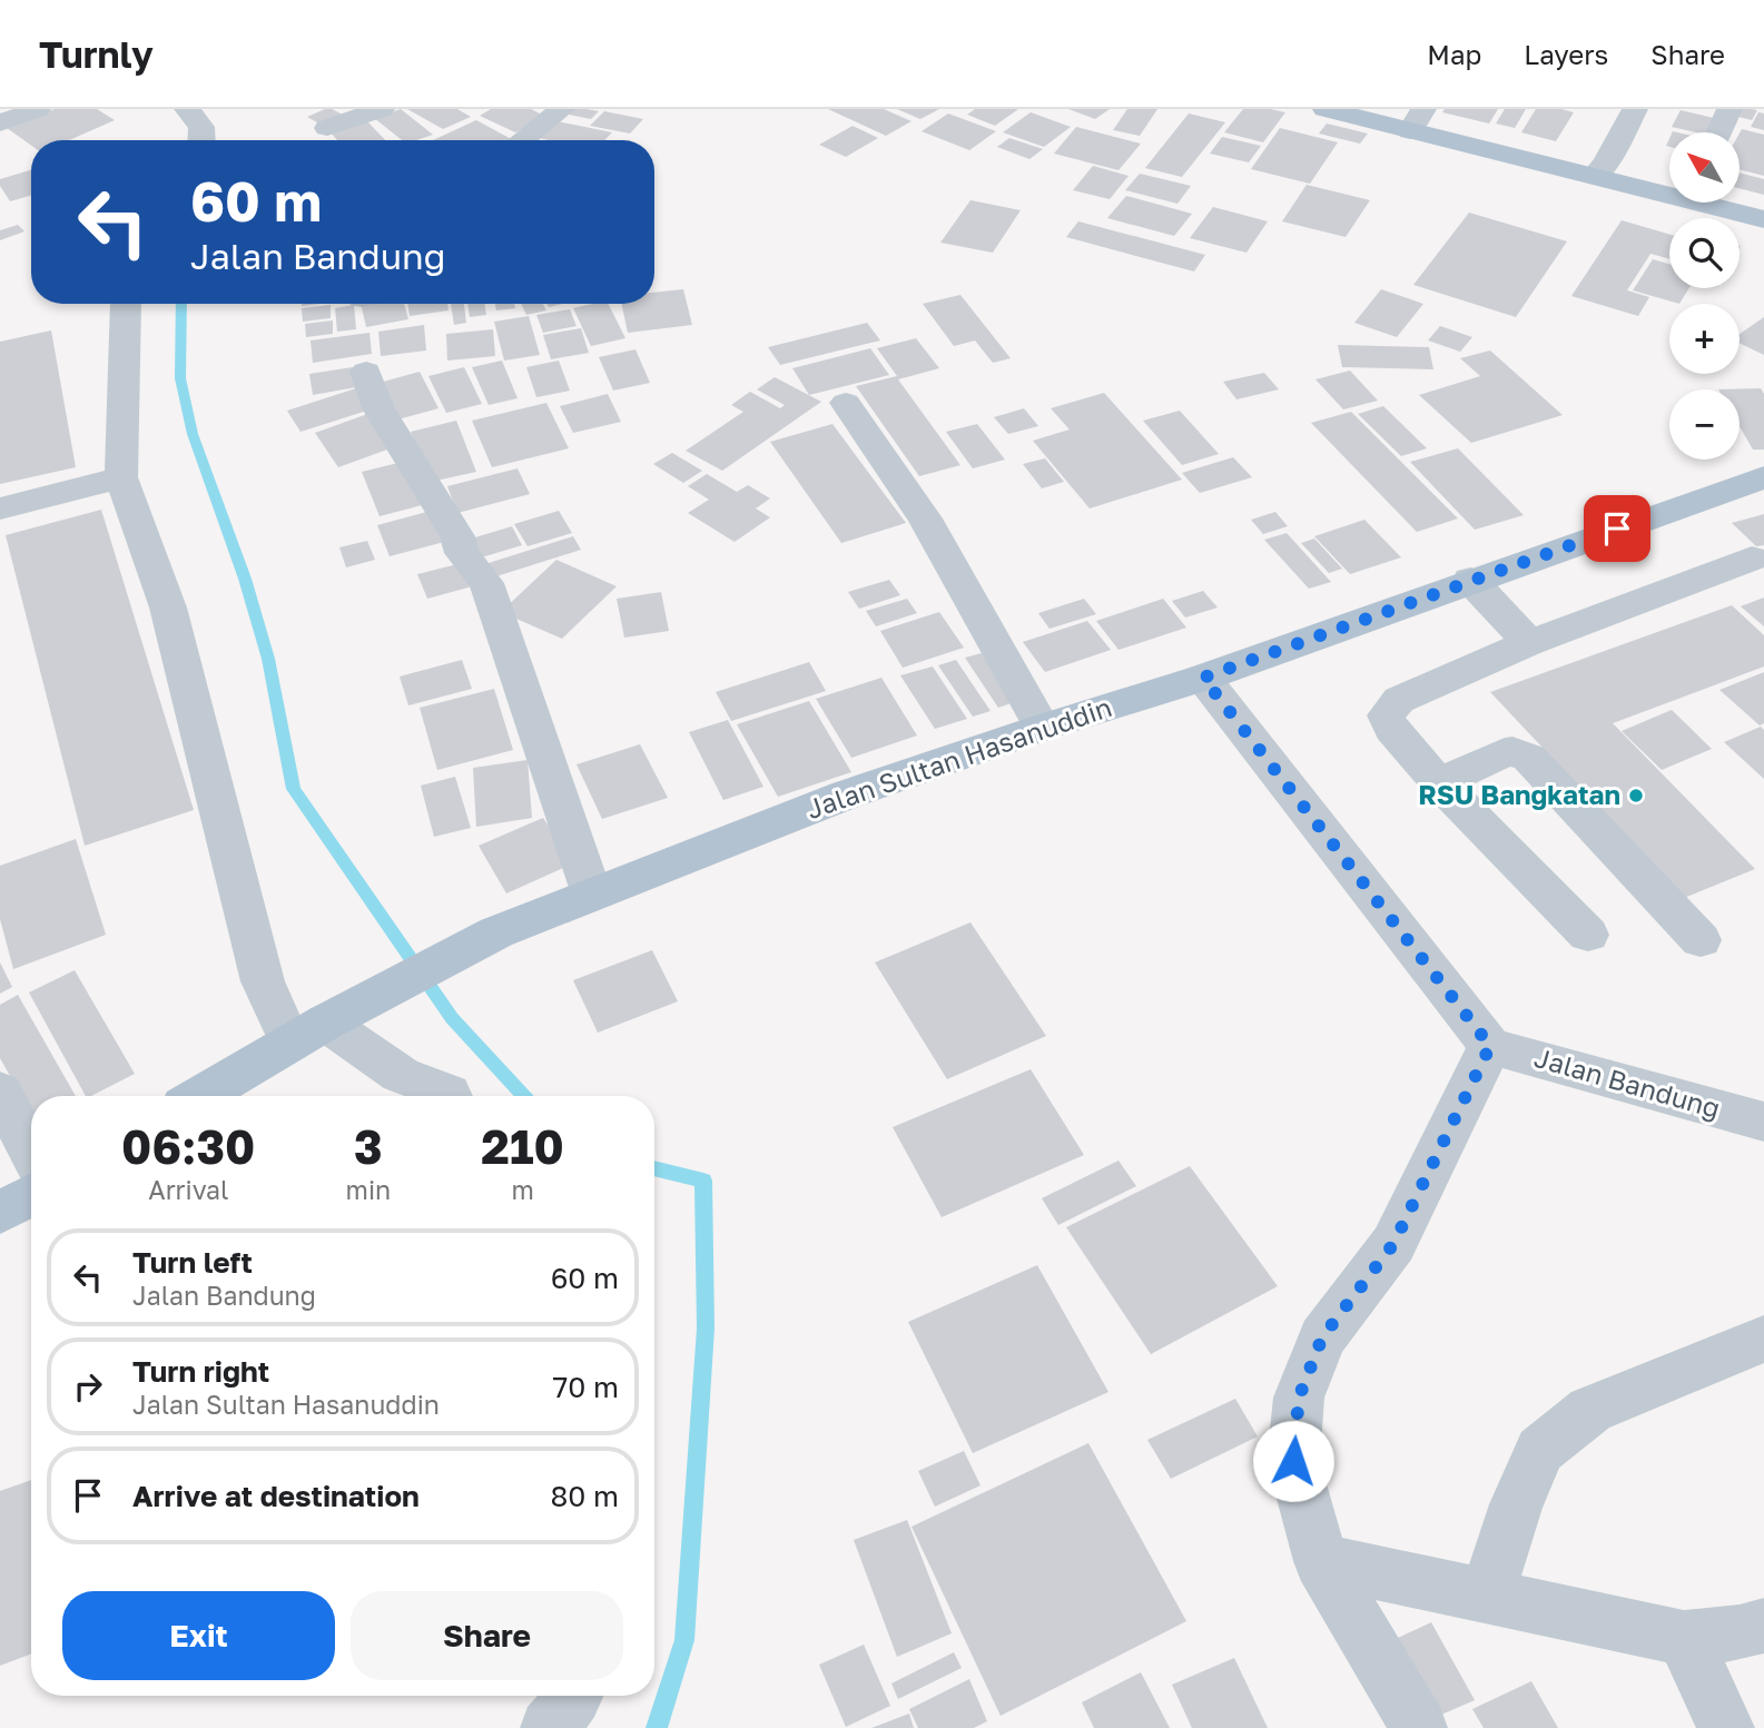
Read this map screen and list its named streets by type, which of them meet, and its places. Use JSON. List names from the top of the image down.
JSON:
{
  "streets": {
    "main road": ["Jalan Sultan Hasanuddin"],
    "street": ["Jalan Bandung"]
  },
  "places": ["RSU Bangkatan"],
  "north": "top left",
  "page": {
    "header": "Turnly",
    "nav": ["Map", "Layers", "Share"],
    "map_buttons": ["+", "−"],
    "turn": ["60 m", "Jalan Bandung"],
    "eta": [
      "06:30",
      "Arrival",
      "3",
      "min",
      "210",
      "m"
    ],
    "list": [
      {
        "name": "Turn left",
        "note": "Jalan Bandung",
        "value": "60 m"
      },
      {
        "name": "Turn right",
        "note": "Jalan Sultan Hasanuddin",
        "value": "70 m"
      },
      {
        "name": "Arrive at destination",
        "value": "80 m"
      }
    ],
    "buttons": ["Exit", "Share"]
  }
}
